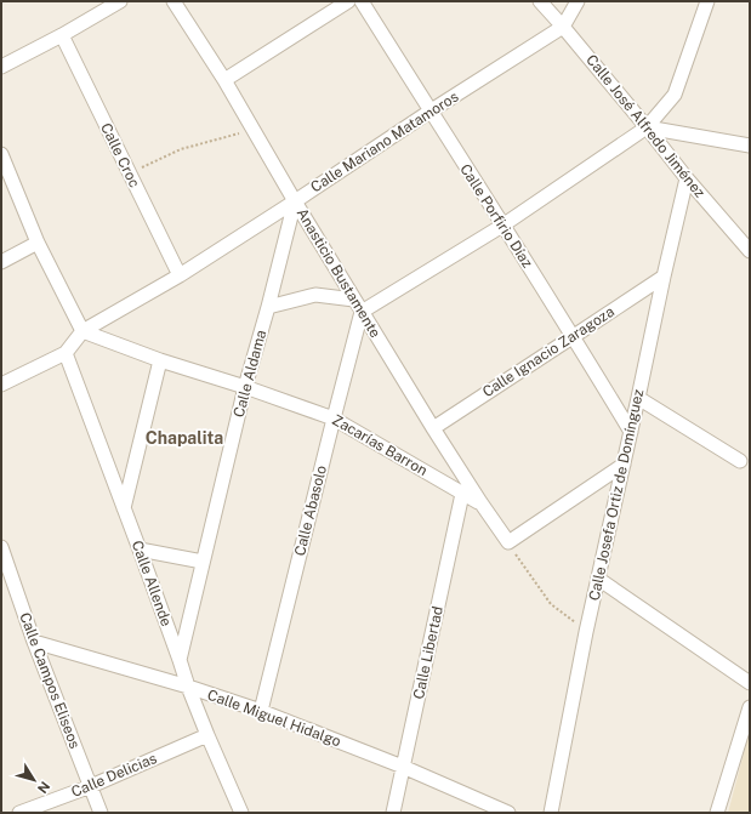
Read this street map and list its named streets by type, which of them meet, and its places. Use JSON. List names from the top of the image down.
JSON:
{
  "streets": {
    "street": [
      "Calle José Alfredo Jiménez",
      "Calle Mariano Matamoros",
      "Calle Croc",
      "Calle Porfirio Díaz",
      "Anasticio Bustamente",
      "Calle Ignacio Zaragoza",
      "Calle Aldama",
      "Zacarías Barron",
      "Calle Josefa Ortiz de Domínguez",
      "Calle Abasolo",
      "Calle Allende",
      "Calle Libertad",
      "Calle Campos Eliseos",
      "Calle Miguel Hidalgo",
      "Calle Delicias"
    ]
  },
  "crossings": [
    ["Calle José Alfredo Jiménez", "Calle Mariano Matamoros"],
    ["Calle José Alfredo Jiménez", "Calle Josefa Ortiz de Domínguez"],
    ["Calle Mariano Matamoros", "Calle Croc"],
    ["Calle Mariano Matamoros", "Calle Porfirio Díaz"],
    ["Calle Mariano Matamoros", "Anasticio Bustamente"],
    ["Calle Mariano Matamoros", "Calle Aldama"],
    ["Calle Mariano Matamoros", "Zacarías Barron"],
    ["Calle Porfirio Díaz", "Calle Ignacio Zaragoza"],
    ["Calle Porfirio Díaz", "Calle Josefa Ortiz de Domínguez"],
    ["Anasticio Bustamente", "Calle Ignacio Zaragoza"],
    ["Anasticio Bustamente", "Calle Aldama"],
    ["Anasticio Bustamente", "Zacarías Barron"],
    ["Anasticio Bustamente", "Calle Abasolo"],
    ["Calle Ignacio Zaragoza", "Calle Josefa Ortiz de Domínguez"],
    ["Calle Aldama", "Zacarías Barron"],
    ["Calle Aldama", "Calle Allende"],
    ["Zacarías Barron", "Calle Abasolo"],
    ["Zacarías Barron", "Calle Libertad"],
    ["Calle Abasolo", "Calle Miguel Hidalgo"],
    ["Calle Allende", "Calle Miguel Hidalgo"],
    ["Calle Allende", "Calle Delicias"],
    ["Calle Libertad", "Calle Miguel Hidalgo"],
    ["Calle Campos Eliseos", "Calle Miguel Hidalgo"],
    ["Calle Campos Eliseos", "Calle Delicias"]
  ],
  "districts": ["Chapalita"],
  "north": "bottom right"
}
